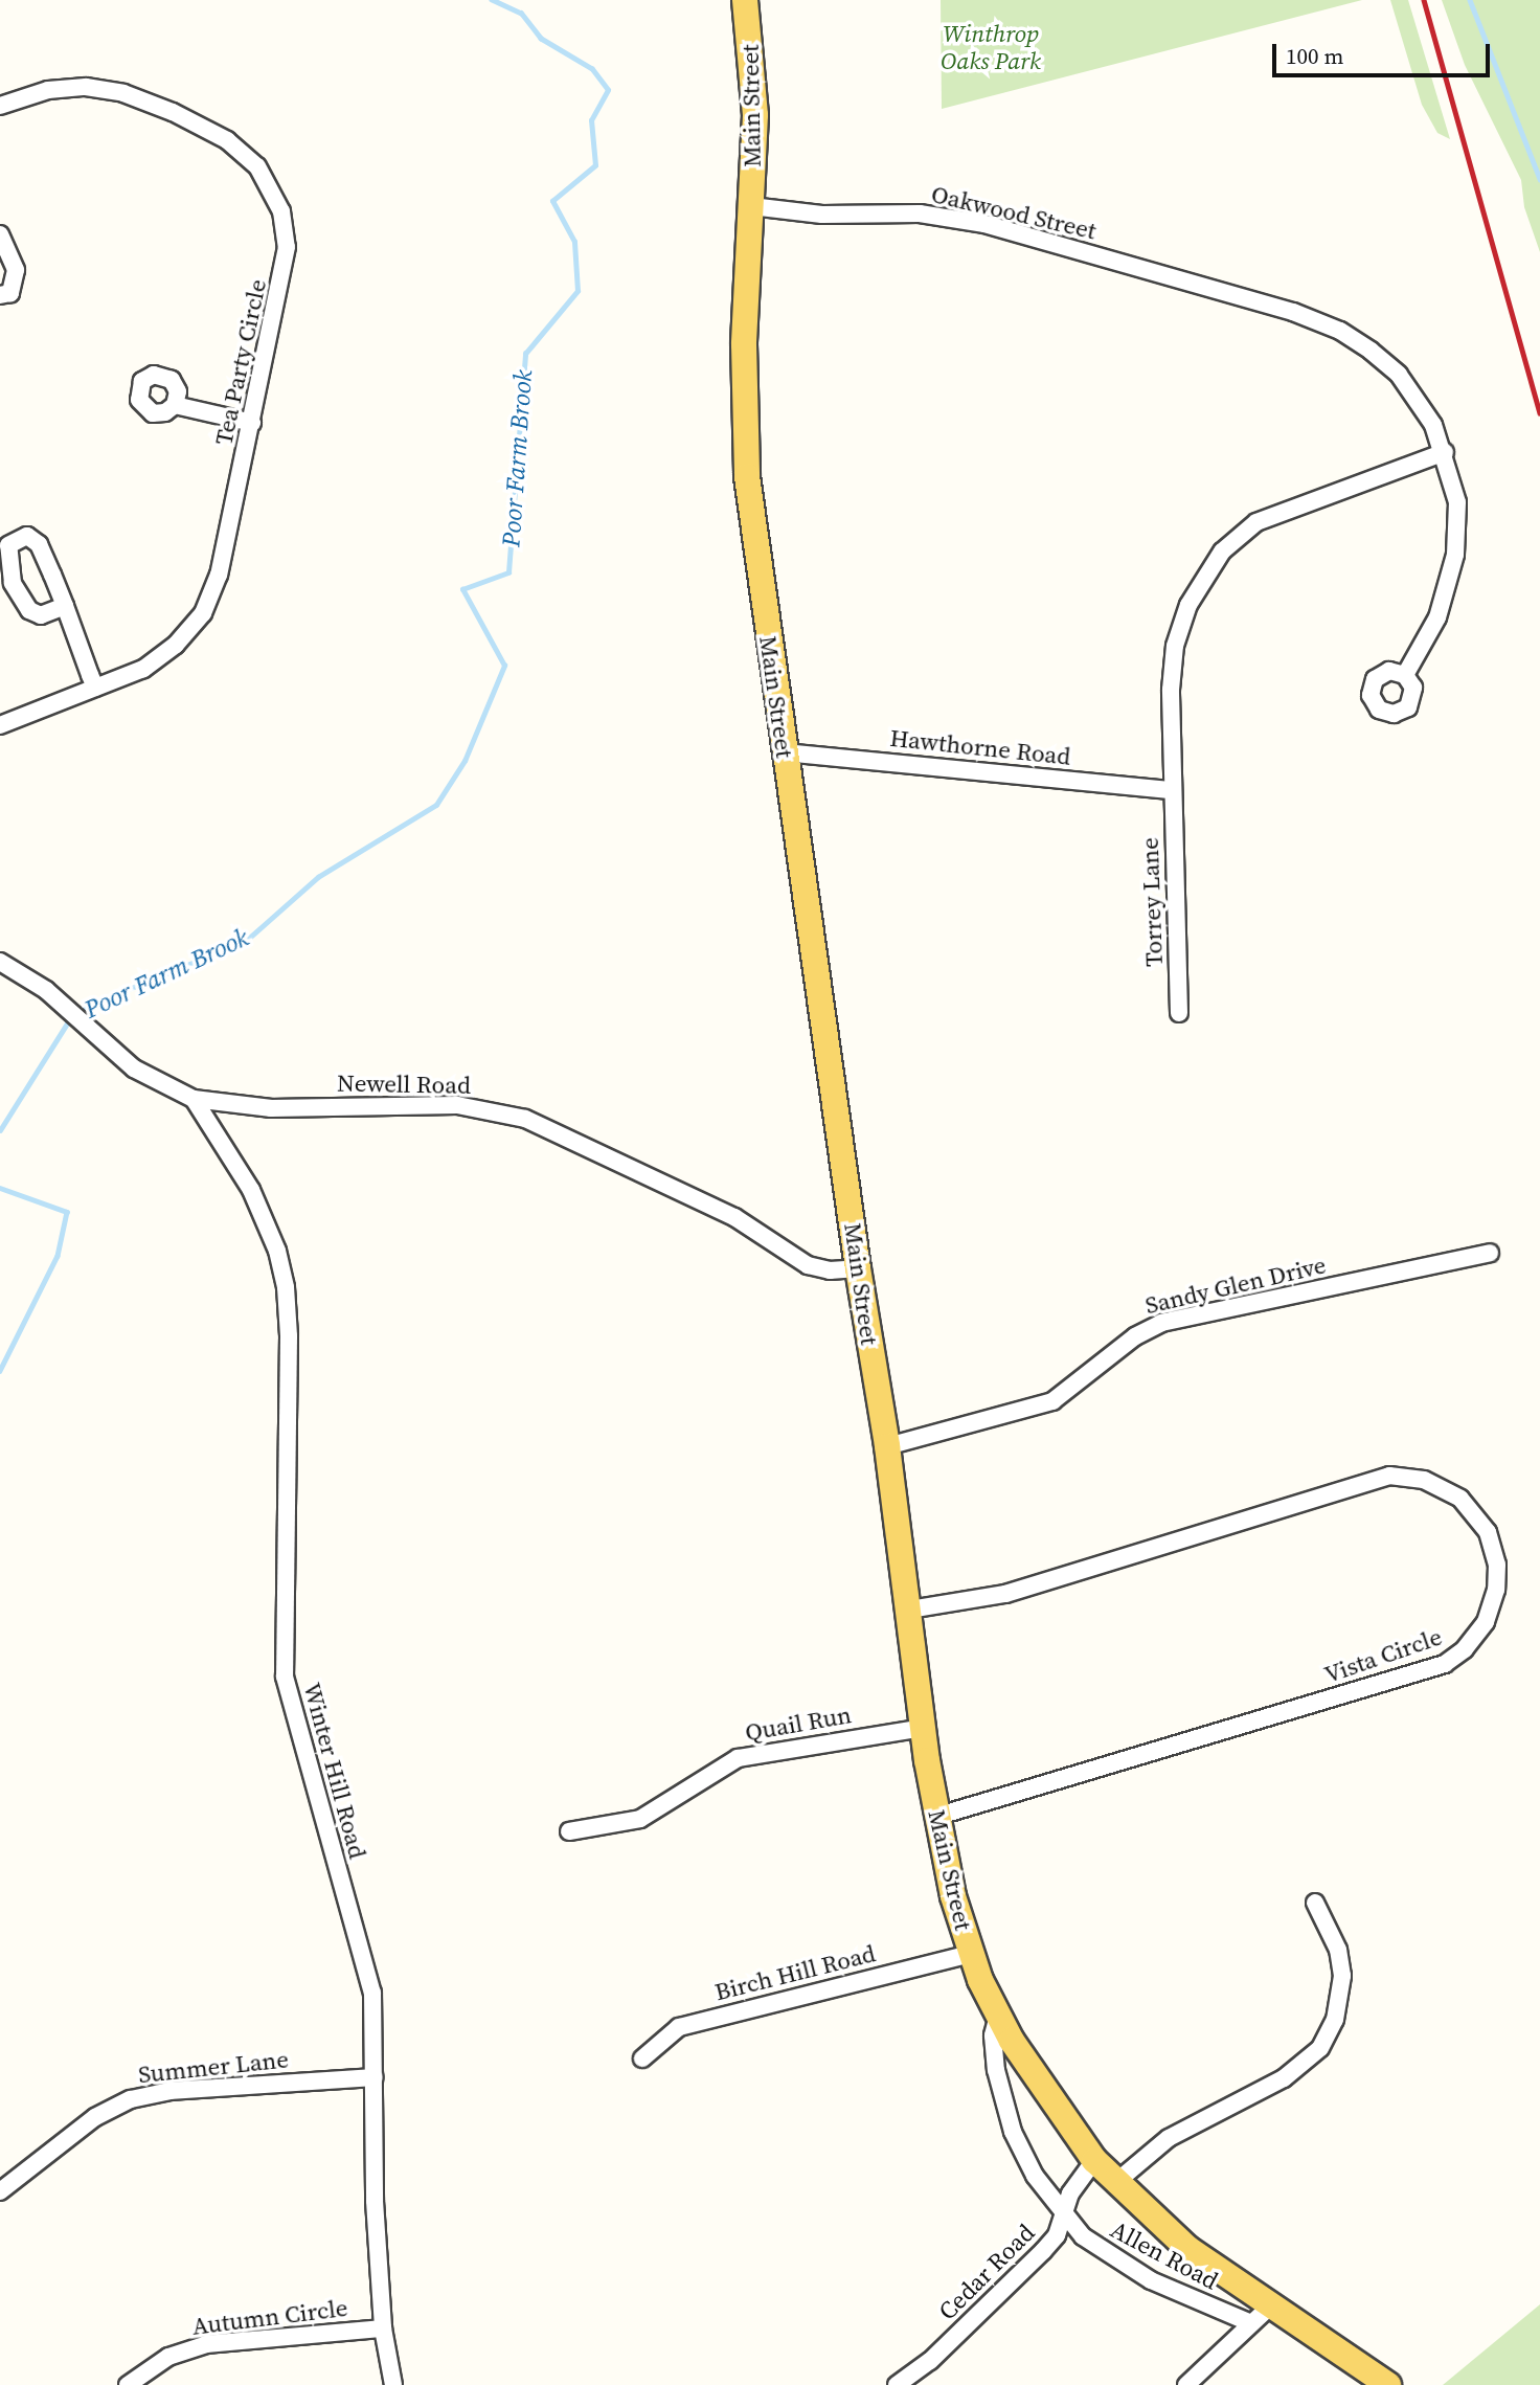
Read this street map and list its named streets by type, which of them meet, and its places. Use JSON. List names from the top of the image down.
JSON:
{
  "streets": {
    "main road": ["Main Street"],
    "street": [
      "Oakwood Street",
      "Tea Party Circle",
      "Hawthorne Road",
      "Torrey Lane",
      "Newell Road",
      "Sandy Glen Drive",
      "Vista Circle",
      "Quail Run",
      "Winter Hill Road",
      "Birch Hill Road",
      "Summer Lane",
      "Allen Road",
      "Cedar Road",
      "Autumn Circle"
    ]
  },
  "crossings": [
    ["Main Street", "Oakwood Street"],
    ["Main Street", "Hawthorne Road"],
    ["Main Street", "Newell Road"],
    ["Main Street", "Sandy Glen Drive"],
    ["Main Street", "Vista Circle"],
    ["Main Street", "Quail Run"],
    ["Main Street", "Birch Hill Road"],
    ["Main Street", "Allen Road"],
    ["Main Street", "Cedar Road"],
    ["Oakwood Street", "Torrey Lane"],
    ["Hawthorne Road", "Torrey Lane"],
    ["Newell Road", "Winter Hill Road"],
    ["Winter Hill Road", "Summer Lane"],
    ["Winter Hill Road", "Autumn Circle"],
    ["Allen Road", "Cedar Road"]
  ],
  "water": ["Poor Farm Brook"],
  "parks": ["Winthrop Oaks Park"],
  "scale_bar": "100 m"
}
